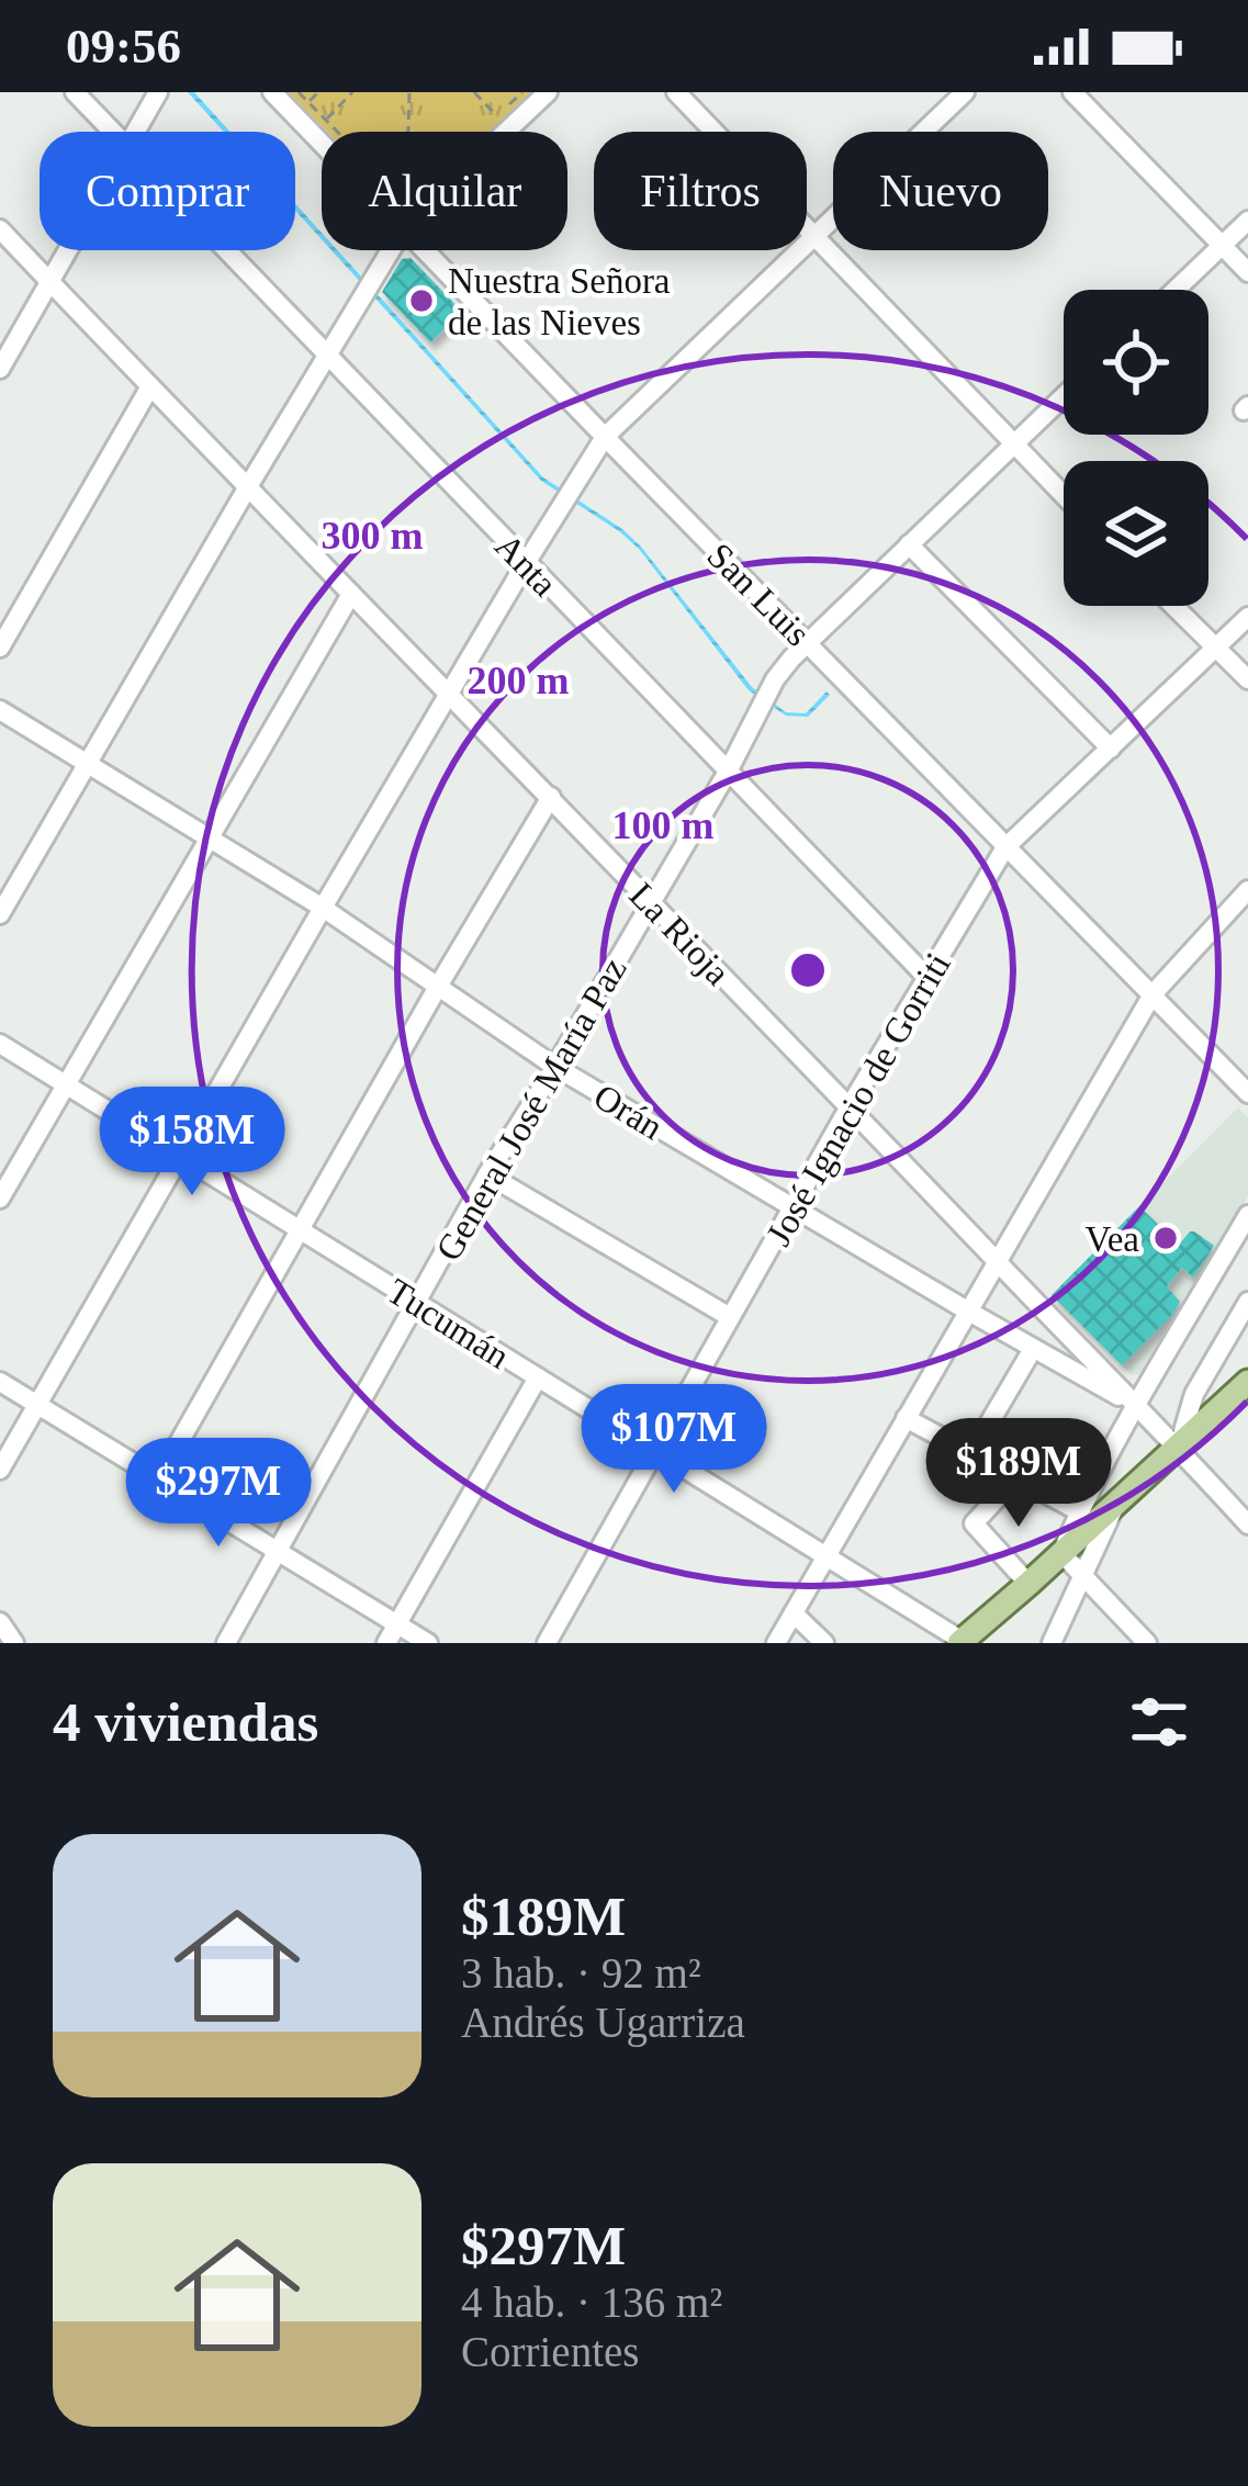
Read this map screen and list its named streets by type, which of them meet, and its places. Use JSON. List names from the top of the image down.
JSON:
{
  "streets": {
    "street": [
      "Anta",
      "San Luis",
      "La Rioja",
      "José Ignacio de Gorriti",
      "General José María Paz",
      "Orán",
      "Tucumán"
    ]
  },
  "crossings": [
    ["Anta", "José Ignacio de Gorriti"],
    ["Anta", "General José María Paz"],
    ["San Luis", "José Ignacio de Gorriti"],
    ["San Luis", "General José María Paz"],
    ["La Rioja", "José Ignacio de Gorriti"],
    ["La Rioja", "General José María Paz"],
    ["La Rioja", "Orán"],
    ["José Ignacio de Gorriti", "Orán"],
    ["José Ignacio de Gorriti", "Tucumán"],
    ["General José María Paz", "Orán"],
    ["General José María Paz", "Tucumán"]
  ],
  "places": ["Nuestra Señora de las Nieves", "Vea"],
  "page": {
    "status": "09:56",
    "chip": [
      "Comprar",
      "Alquilar",
      "Filtros",
      "Nuevo"
    ],
    "price": [
      "$158M",
      "$107M",
      "$189M",
      "$297M"
    ],
    "heading": "4 viviendas",
    "list": [
      {
        "name": "$189M",
        "note": "3 hab. · 92 m² · Andrés Ugarriza"
      },
      {
        "name": "$297M",
        "note": "4 hab. · 136 m² · Corrientes"
      }
    ]
  },
  "rings": ["300 m", "200 m", "100 m"]
}
